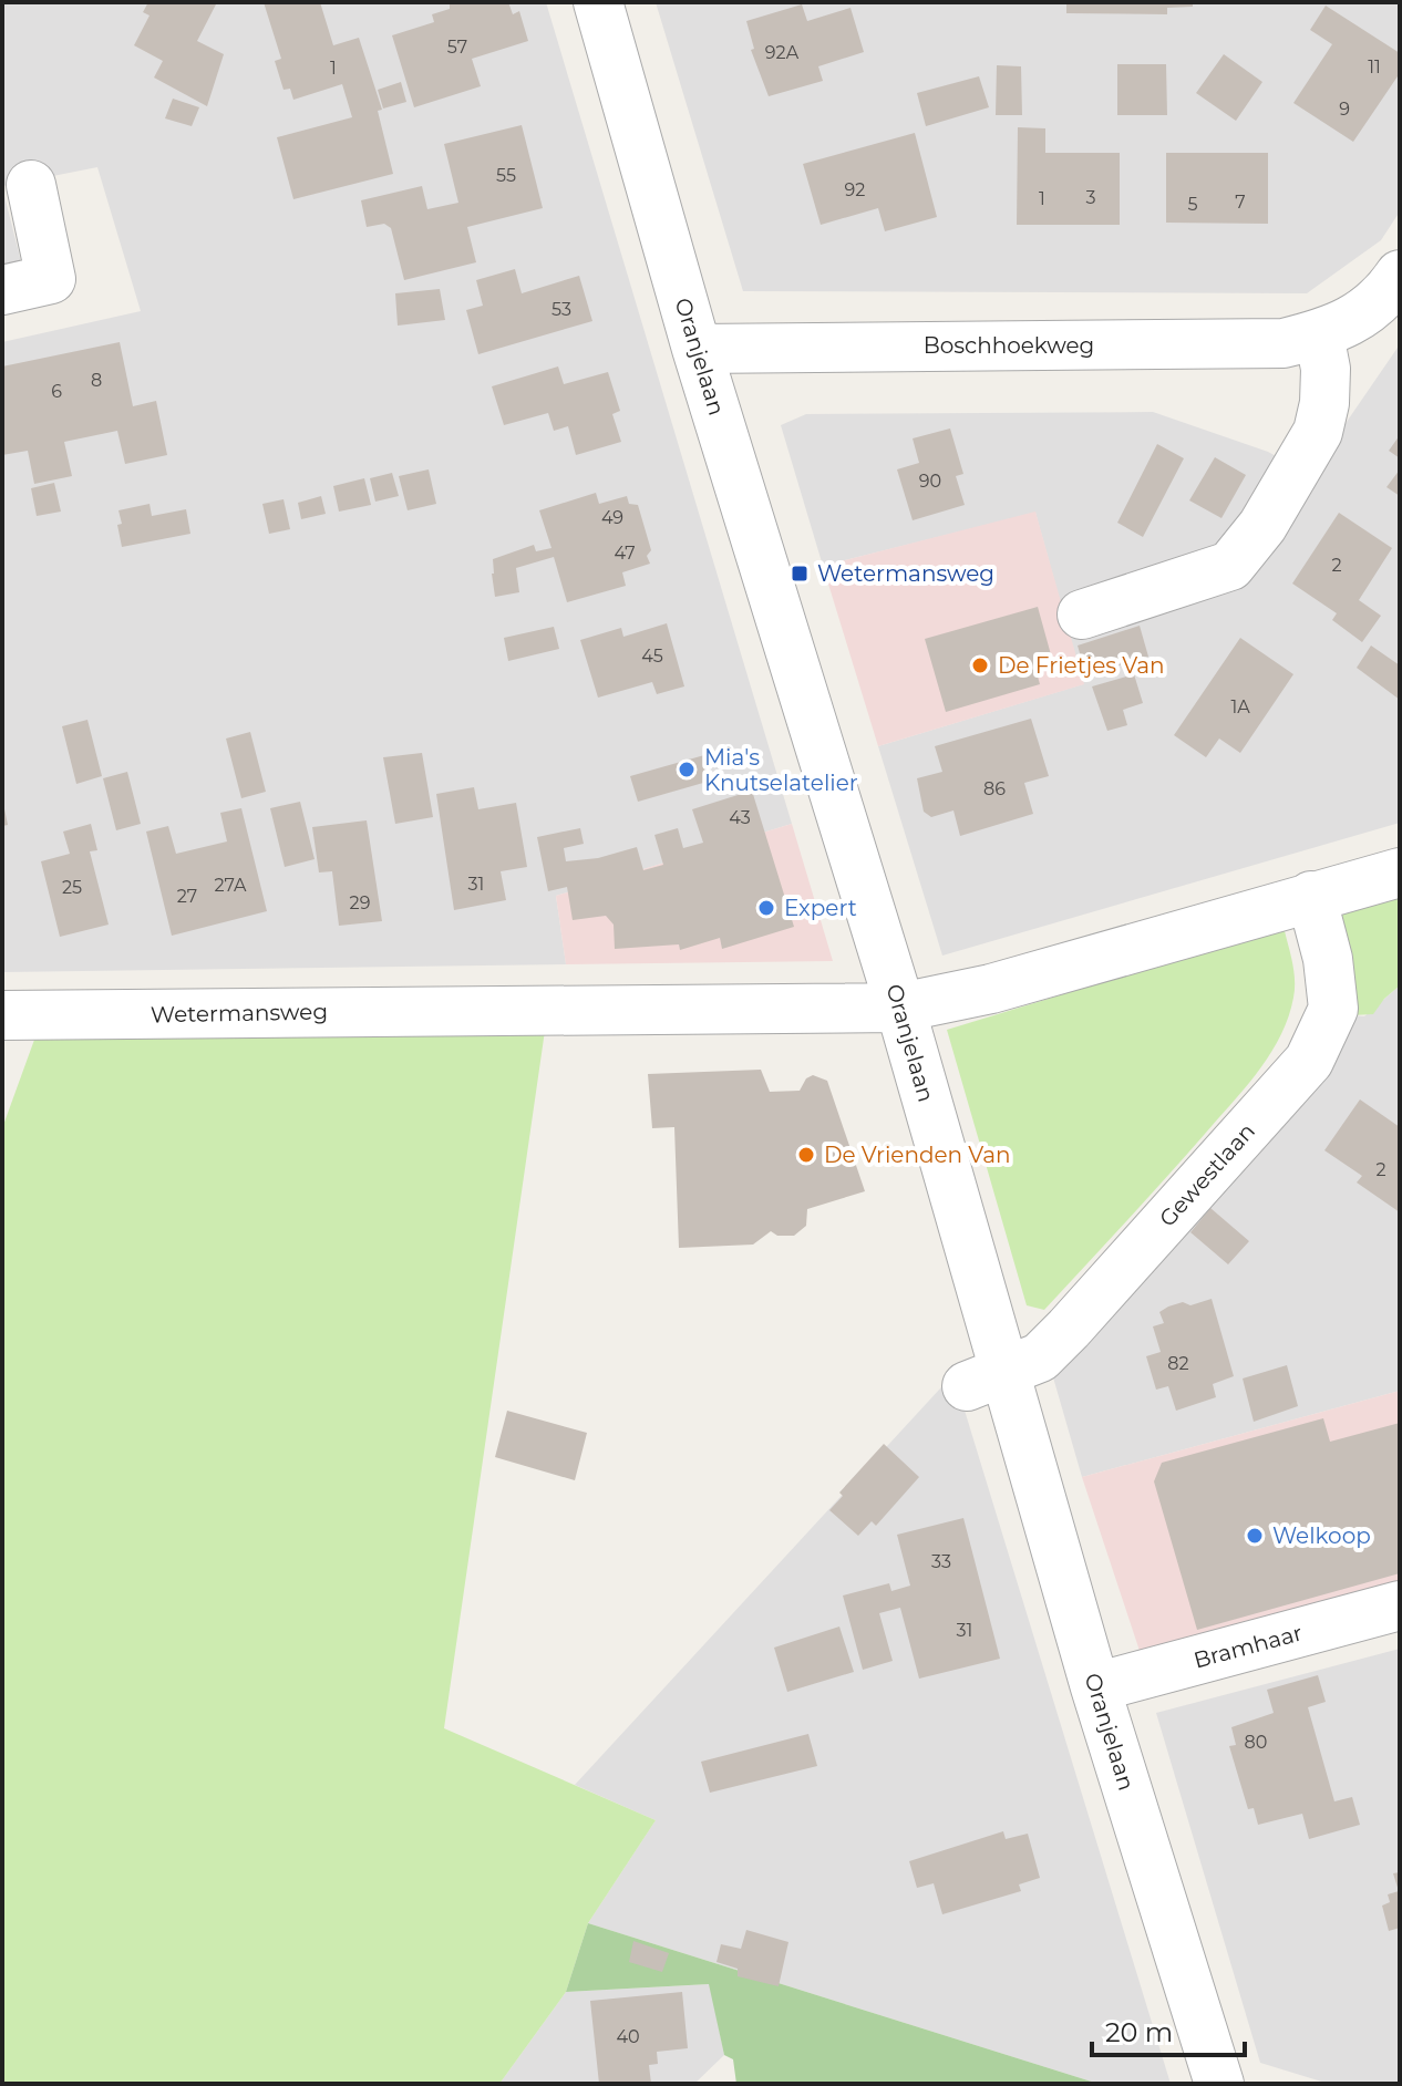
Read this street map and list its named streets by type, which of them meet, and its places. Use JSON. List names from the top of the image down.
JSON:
{
  "streets": {
    "street": [
      "Boschhoekweg",
      "Oranjelaan",
      "Wetermansweg",
      "Gewestlaan",
      "Bramhaar"
    ]
  },
  "crossings": [
    ["Boschhoekweg", "Oranjelaan"],
    ["Oranjelaan", "Wetermansweg"],
    ["Oranjelaan", "Gewestlaan"],
    ["Oranjelaan", "Bramhaar"]
  ],
  "places": {
    "transit": ["Wetermansweg"],
    "other": [
      "De Frietjes Van",
      "Mia's Knutselatelier",
      "Expert",
      "De Vrienden Van",
      "Welkoop"
    ]
  },
  "house_numbers": [
    "57",
    "92A",
    "11",
    "1",
    "9",
    "55",
    "92",
    "3",
    "1",
    "7",
    "5",
    "53",
    "8",
    "6",
    "90",
    "49",
    "47",
    "2",
    "45",
    "1A",
    "86",
    "43",
    "31",
    "27A",
    "25",
    "27",
    "29",
    "2",
    "82",
    "33",
    "31",
    "80",
    "40"
  ],
  "scale_bar": "20 m"
}
